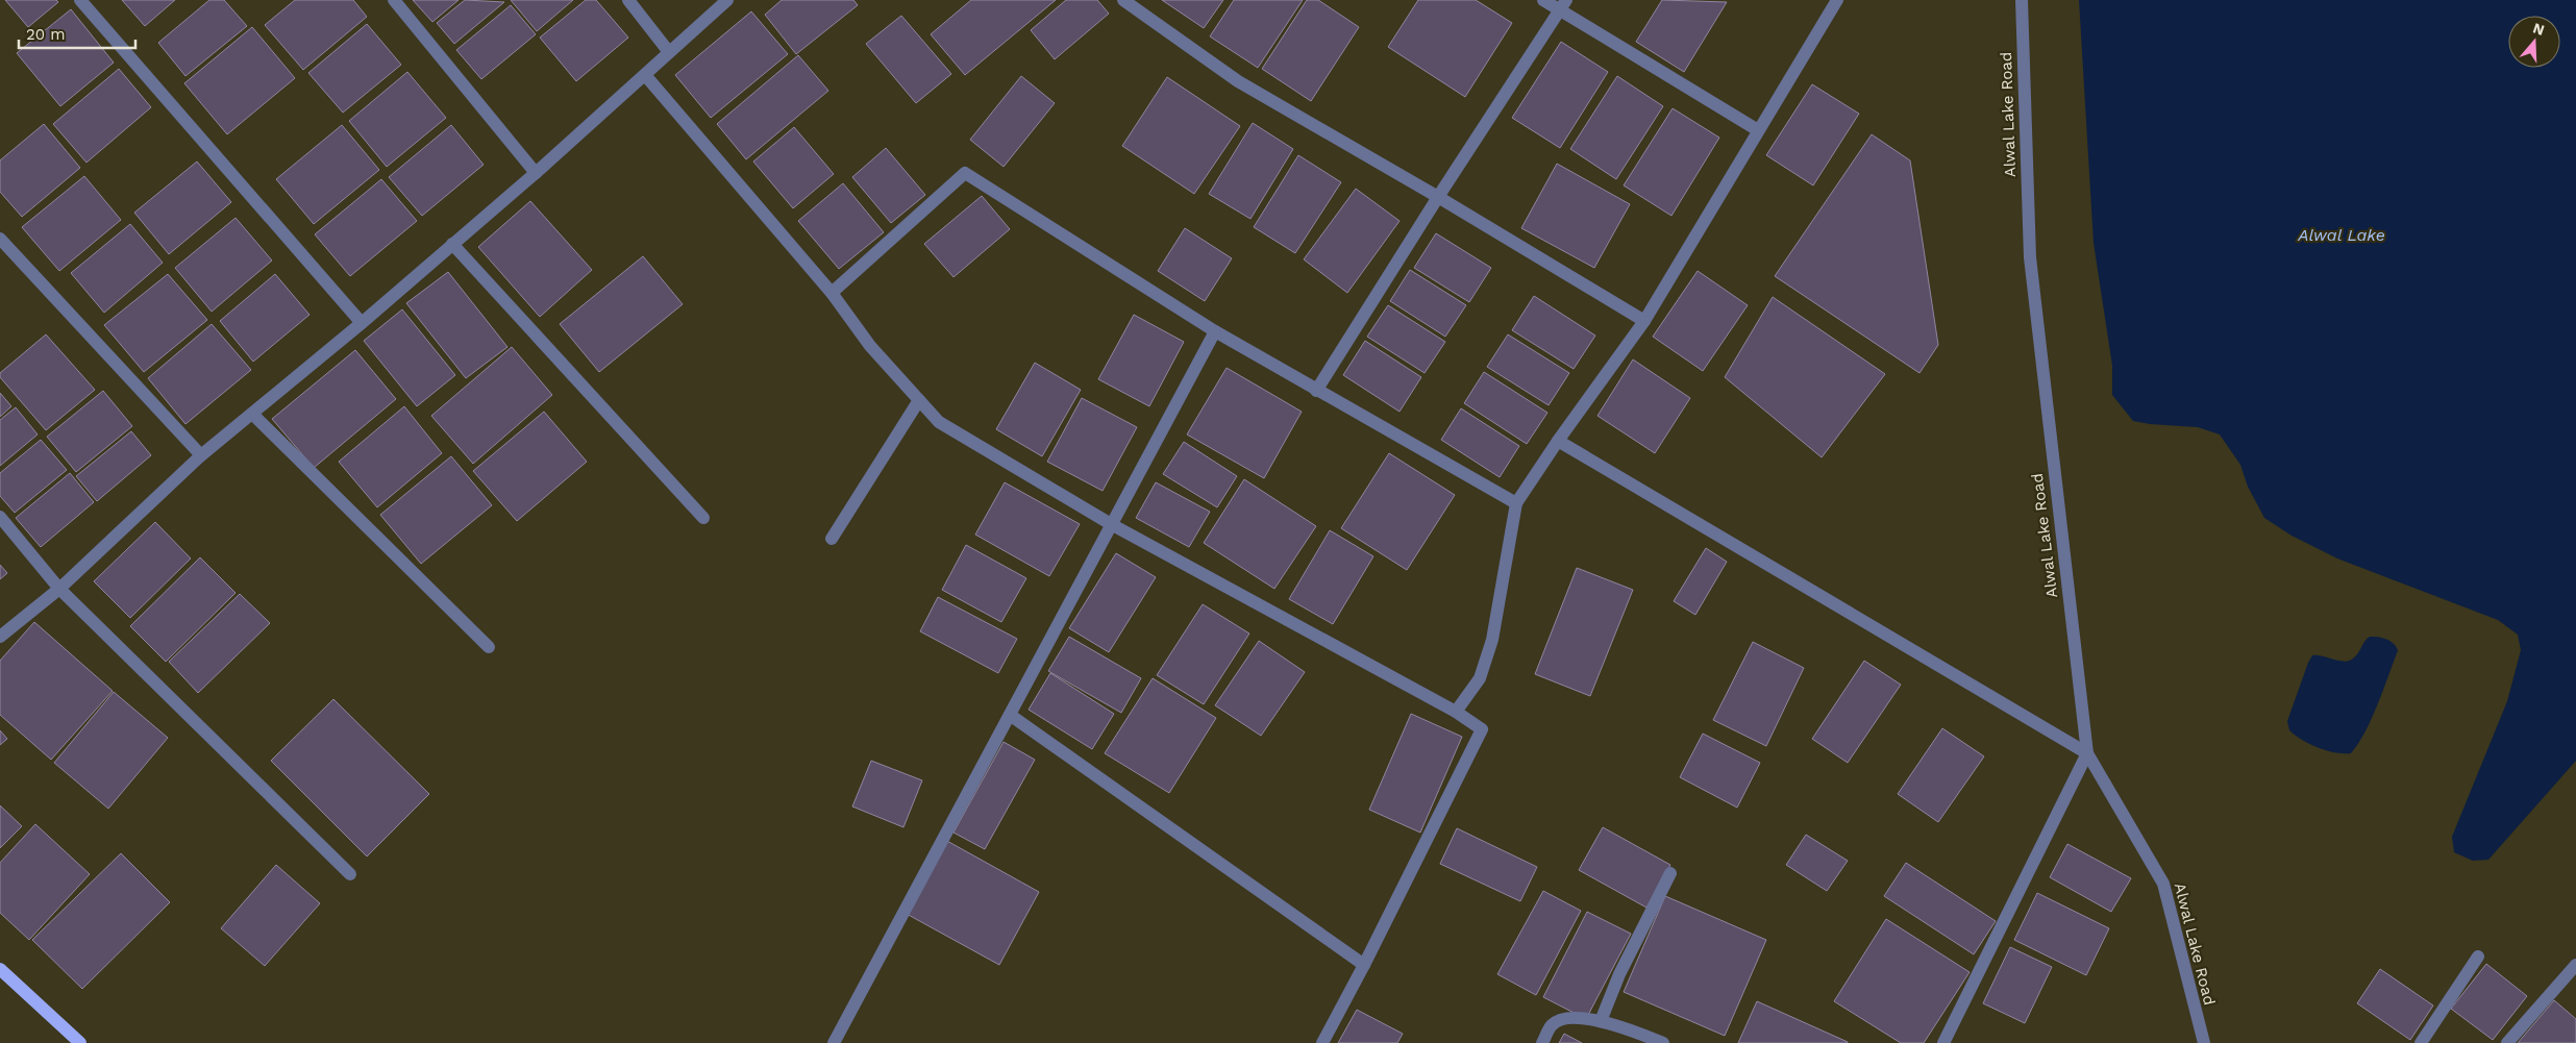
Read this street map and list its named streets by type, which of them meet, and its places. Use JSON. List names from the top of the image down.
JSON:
{
  "streets": {
    "street": ["Alwal Lake Road"]
  },
  "water": ["Alwal Lake"],
  "scale_bar": "20 m",
  "north": "top"
}
